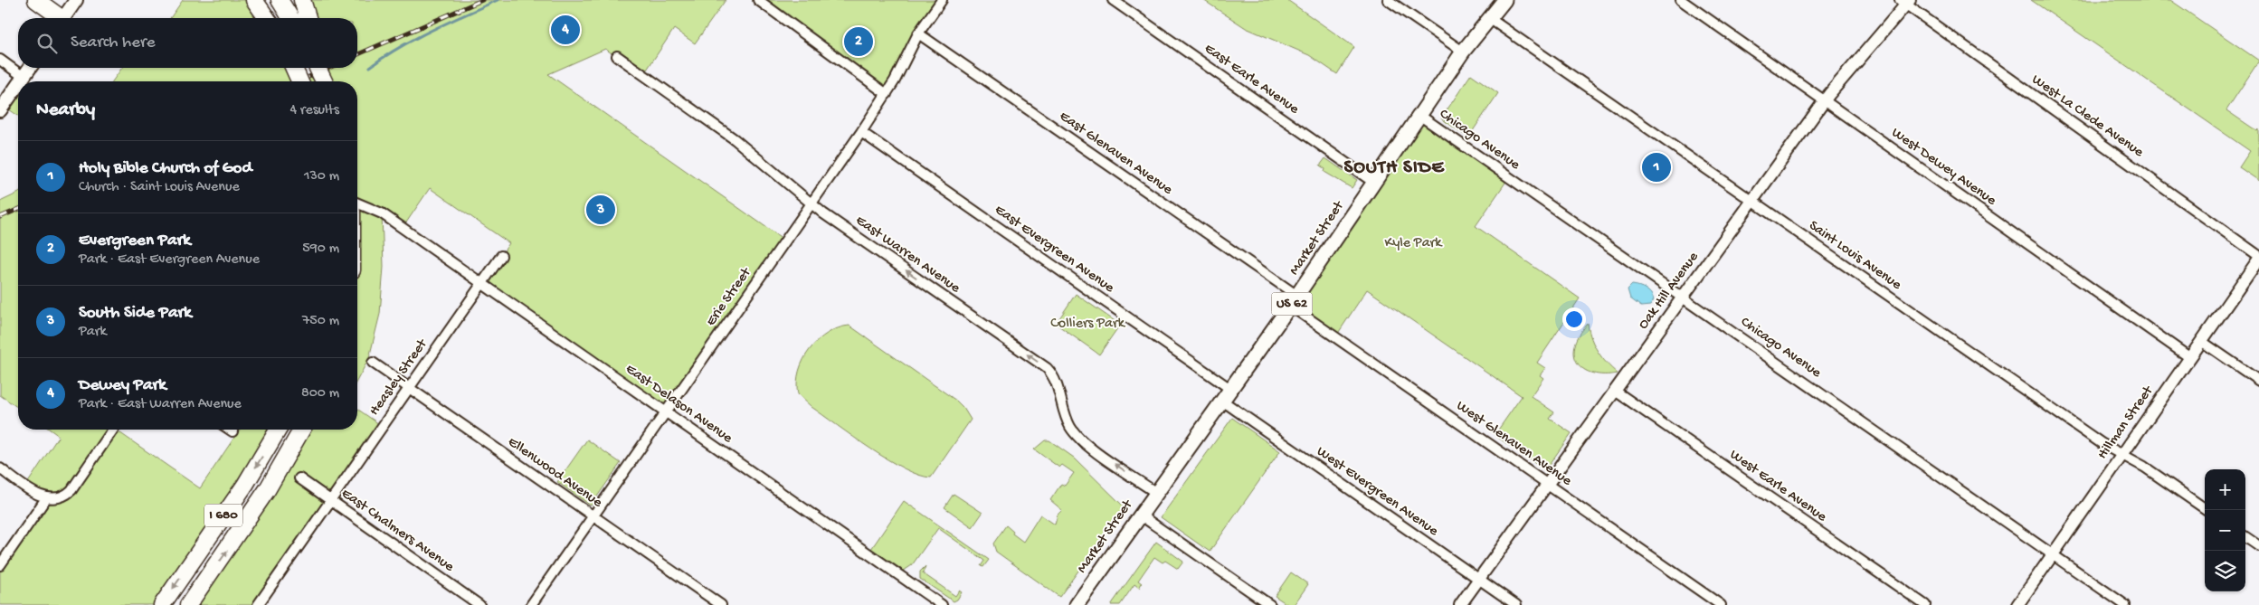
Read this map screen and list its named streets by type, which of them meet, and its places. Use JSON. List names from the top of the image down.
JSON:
{
  "streets": {
    "highway": ["I 680"],
    "main road": ["Market Street", "US 62"],
    "street": [
      "East Earle Avenue",
      "West La Clede Avenue",
      "Chicago Avenue",
      "East Glenaven Avenue",
      "West Dewey Avenue",
      "East Evergreen Avenue",
      "East Warren Avenue",
      "Saint Louis Avenue",
      "Oak Hill Avenue",
      "Erie Street",
      "Heasley Street",
      "East Delason Avenue",
      "Hillman Street",
      "West Glenaven Avenue",
      "Ellenwood Avenue",
      "West Earle Avenue",
      "West Evergreen Avenue",
      "East Chalmers Avenue"
    ]
  },
  "crossings": [
    ["East Earle Avenue", "Market Street"],
    ["West La Clede Avenue", "Oak Hill Avenue"],
    ["West La Clede Avenue", "Hillman Street"],
    ["Chicago Avenue", "Market Street"],
    ["Chicago Avenue", "Oak Hill Avenue"],
    ["Chicago Avenue", "Hillman Street"],
    ["East Glenaven Avenue", "Market Street"],
    ["East Glenaven Avenue", "Erie Street"],
    ["East Glenaven Avenue", "West Glenaven Avenue"],
    ["West Dewey Avenue", "Oak Hill Avenue"],
    ["West Dewey Avenue", "Hillman Street"],
    ["Market Street", "East Evergreen Avenue"],
    ["Market Street", "East Warren Avenue"],
    ["Market Street", "Saint Louis Avenue"],
    ["Market Street", "West Glenaven Avenue"],
    ["Market Street", "West Evergreen Avenue"],
    ["East Evergreen Avenue", "Erie Street"],
    ["East Warren Avenue", "Erie Street"],
    ["Saint Louis Avenue", "Oak Hill Avenue"],
    ["Saint Louis Avenue", "Hillman Street"],
    ["Oak Hill Avenue", "West Glenaven Avenue"],
    ["Oak Hill Avenue", "West Earle Avenue"],
    ["Oak Hill Avenue", "West Evergreen Avenue"],
    ["Erie Street", "East Delason Avenue"],
    ["Erie Street", "Ellenwood Avenue"],
    ["Heasley Street", "East Delason Avenue"],
    ["Heasley Street", "Ellenwood Avenue"],
    ["Heasley Street", "East Chalmers Avenue"]
  ],
  "one_way": ["East Warren Avenue"],
  "districts": ["SOUTH SIDE"],
  "parks": ["Kyle Park", "Colliers Park"],
  "page": {
    "pins": [
      "4",
      "2",
      "1",
      "3"
    ],
    "search": "Search here",
    "heading": ["Nearby", "4 results"],
    "list": [
      {
        "mark": "1",
        "name": "Holy Bible Church of God",
        "note": "Church · Saint Louis Avenue",
        "value": "130 m"
      },
      {
        "mark": "2",
        "name": "Evergreen Park",
        "note": "Park · East Evergreen Avenue",
        "value": "590 m"
      },
      {
        "mark": "3",
        "name": "South Side Park",
        "note": "Park",
        "value": "750 m"
      },
      {
        "mark": "4",
        "name": "Dewey Park",
        "note": "Park · East Warren Avenue",
        "value": "800 m"
      }
    ],
    "map_buttons": ["+", "−"]
  }
}
